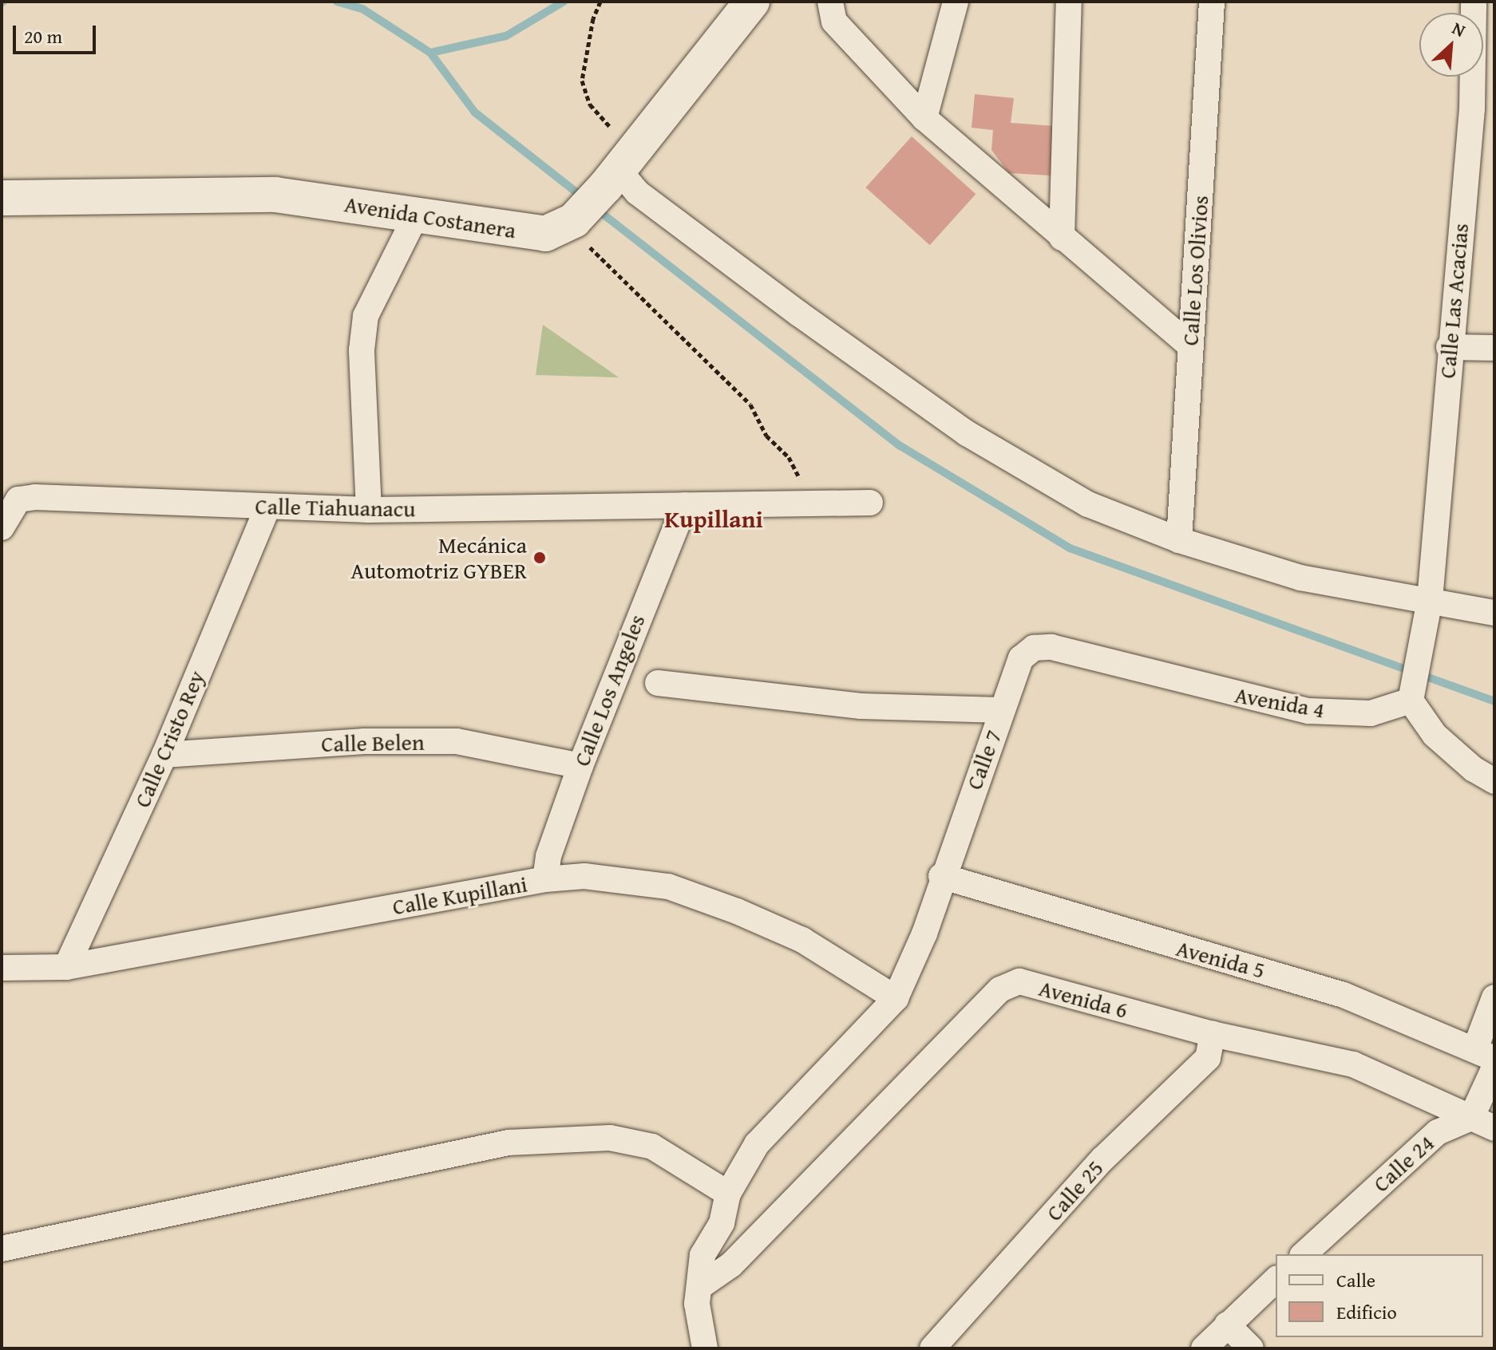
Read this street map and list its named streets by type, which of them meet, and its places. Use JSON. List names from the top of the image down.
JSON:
{
  "streets": {
    "main road": ["Avenida Costanera"],
    "street": [
      "Calle Los Olivios",
      "Calle Las Acacias",
      "Calle Tiahuanacu",
      "Calle Los Angeles",
      "Avenida 4",
      "Calle Cristo Rey",
      "Calle Belen",
      "Calle 7",
      "Calle Kupillani",
      "Avenida 5",
      "Avenida 6",
      "Calle 24",
      "Calle 25"
    ]
  },
  "crossings": [
    ["Calle Las Acacias", "Avenida 4"],
    ["Calle Tiahuanacu", "Calle Los Angeles"],
    ["Calle Tiahuanacu", "Calle Cristo Rey"],
    ["Calle Los Angeles", "Calle Belen"],
    ["Calle Los Angeles", "Calle Kupillani"],
    ["Avenida 4", "Calle 7"],
    ["Calle Cristo Rey", "Calle Belen"],
    ["Calle Cristo Rey", "Calle Kupillani"],
    ["Calle 7", "Calle Kupillani"],
    ["Calle 7", "Avenida 5"],
    ["Calle 7", "Avenida 6"],
    ["Avenida 6", "Calle 24"],
    ["Avenida 6", "Calle 25"]
  ],
  "districts": ["Kupillani"],
  "places": ["Mecánica Automotriz GYBER"],
  "legend": ["Calle", "Edificio"],
  "scale_bar": "20 m",
  "north": "top right"
}
